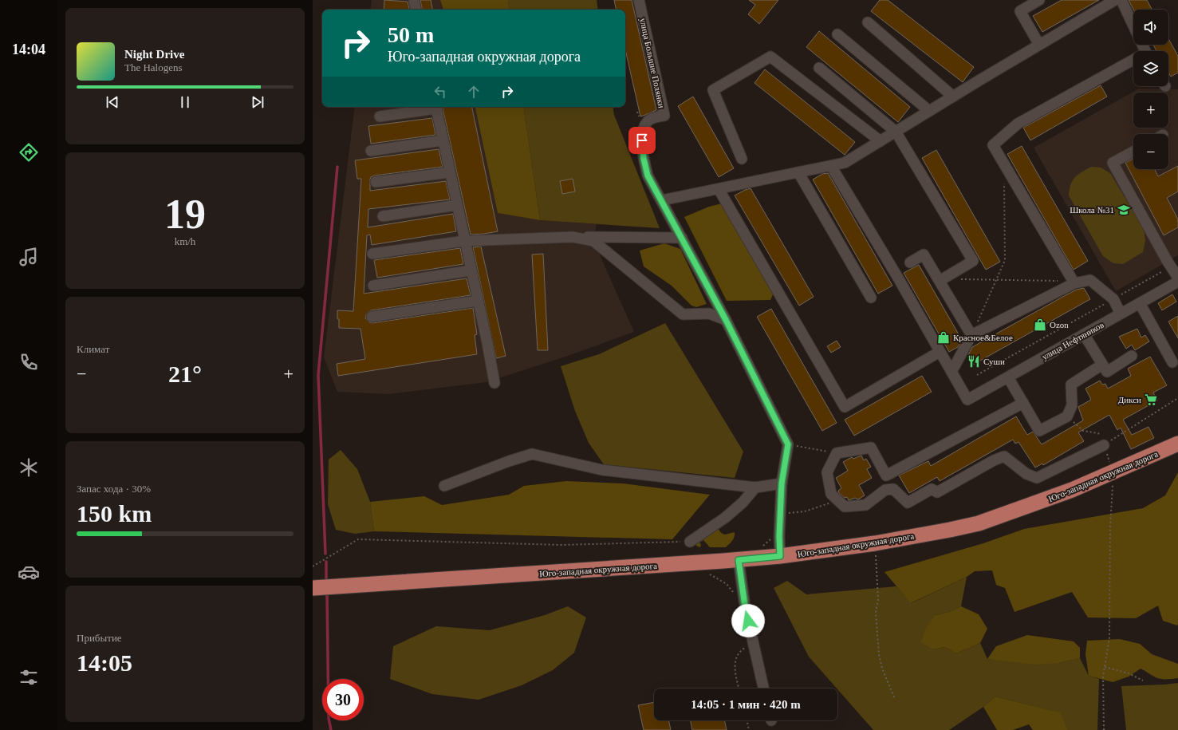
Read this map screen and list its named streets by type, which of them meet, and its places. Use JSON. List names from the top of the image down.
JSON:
{
  "streets": {
    "highway": ["Юго-западная окружная дорога"],
    "street": ["улица Большие Полянки", "улица Нефтяников"]
  },
  "places": {
    "school or university": ["Школа №31"],
    "shop": ["Ozon", "Красное&Белое"],
    "restaurant": ["Суши"],
    "supermarket": ["Дикси"]
  },
  "page": {
    "tabs": "14:04",
    "map_buttons": ["+", "−"],
    "turn": ["50 m", "Юго-западная окружная дорога"],
    "song": ["Night Drive", "The Halogens"],
    "tile": [
      ["19", "km/h"],
      "Климат",
      ["Запас хода · 30%", "150 km"],
      ["Прибытие", "14:05"]
    ],
    "heat": ["−", "21°", "+"],
    "limit": "30",
    "trip": "14:05 · 1 мин · 420 m"
  }
}
